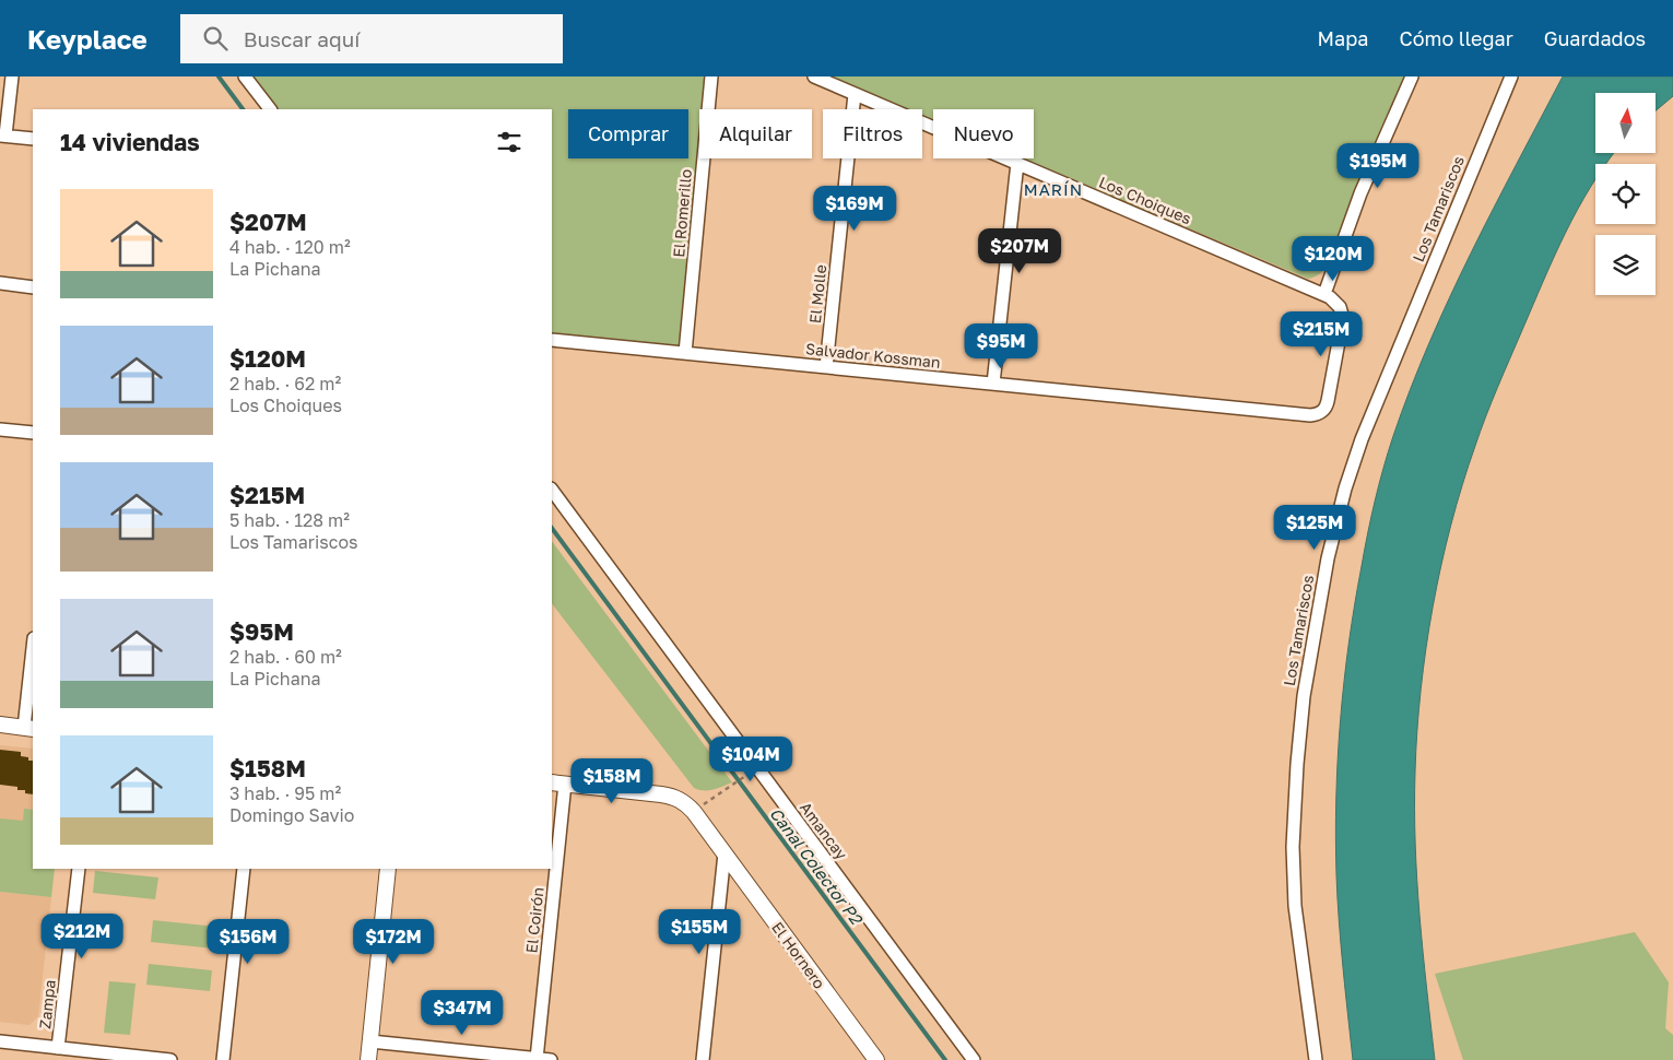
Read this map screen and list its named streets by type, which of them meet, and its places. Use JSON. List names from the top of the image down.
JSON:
{
  "streets": {
    "street": [
      "Los Choiques",
      "Los Tamariscos",
      "El Romerillo",
      "El Molle",
      "Salvador Kossman",
      "Amancay",
      "El Coirón",
      "El Hornero",
      "Zampa"
    ]
  },
  "crossings": [
    ["Los Choiques", "El Molle"],
    ["Los Choiques", "Salvador Kossman"],
    ["El Romerillo", "Salvador Kossman"],
    ["El Molle", "Salvador Kossman"],
    ["El Coirón", "El Hornero"]
  ],
  "districts": ["MARÍN"],
  "water": ["Canal Colector P2"],
  "north": "top",
  "page": {
    "header": "Keyplace",
    "search": "Buscar aquí",
    "nav": ["Mapa", "Cómo llegar", "Guardados"],
    "chip": [
      "Comprar",
      "Alquilar",
      "Filtros",
      "Nuevo"
    ],
    "heading": "14 viviendas",
    "price": [
      "$195M",
      "$169M",
      "$207M",
      "$120M",
      "$215M",
      "$95M",
      "$125M",
      "$104M",
      "$158M",
      "$155M",
      "$212M",
      "$156M",
      "$172M",
      "$347M"
    ],
    "list": [
      {
        "name": "$207M",
        "note": "4 hab. · 120 m² · La Pichana"
      },
      {
        "name": "$120M",
        "note": "2 hab. · 62 m² · Los Choiques"
      },
      {
        "name": "$215M",
        "note": "5 hab. · 128 m² · Los Tamariscos"
      },
      {
        "name": "$95M",
        "note": "2 hab. · 60 m² · La Pichana"
      },
      {
        "name": "$158M",
        "note": "3 hab. · 95 m² · Domingo Savio"
      }
    ]
  }
}
